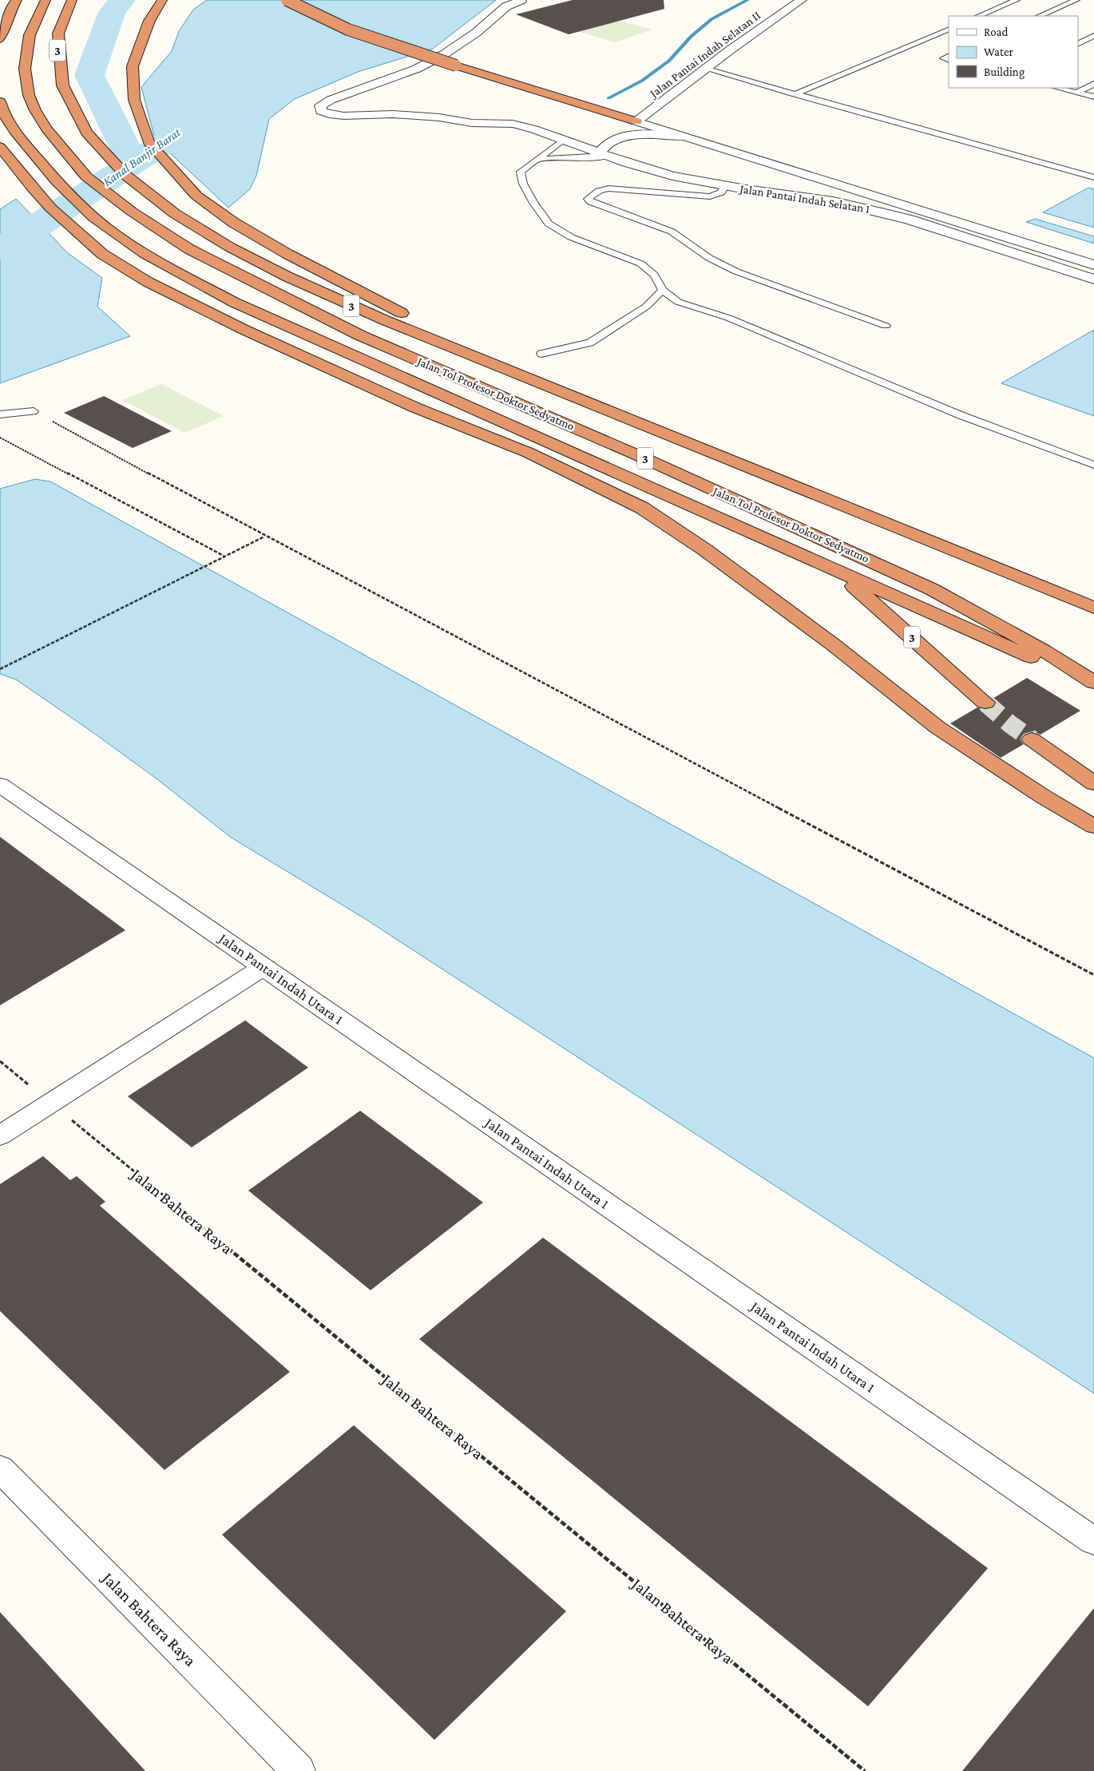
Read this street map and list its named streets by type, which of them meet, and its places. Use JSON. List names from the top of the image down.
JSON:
{
  "streets": {
    "highway": ["3", "Jalan Tol Profesor Doktor Sedyatmo"],
    "street": [
      "Jalan Pantai Indah Selatan II",
      "Jalan Pantai Indah Selatan 1",
      "Jalan Pantai Indah Utara 1",
      "Jalan Bahtera Raya"
    ]
  },
  "crossings": [
    ["Jalan Pantai Indah Selatan II", "Jalan Pantai Indah Selatan 1"]
  ],
  "water": ["Kanal Banjir Barat"],
  "legend": ["Road", "Water", "Building"]
}
